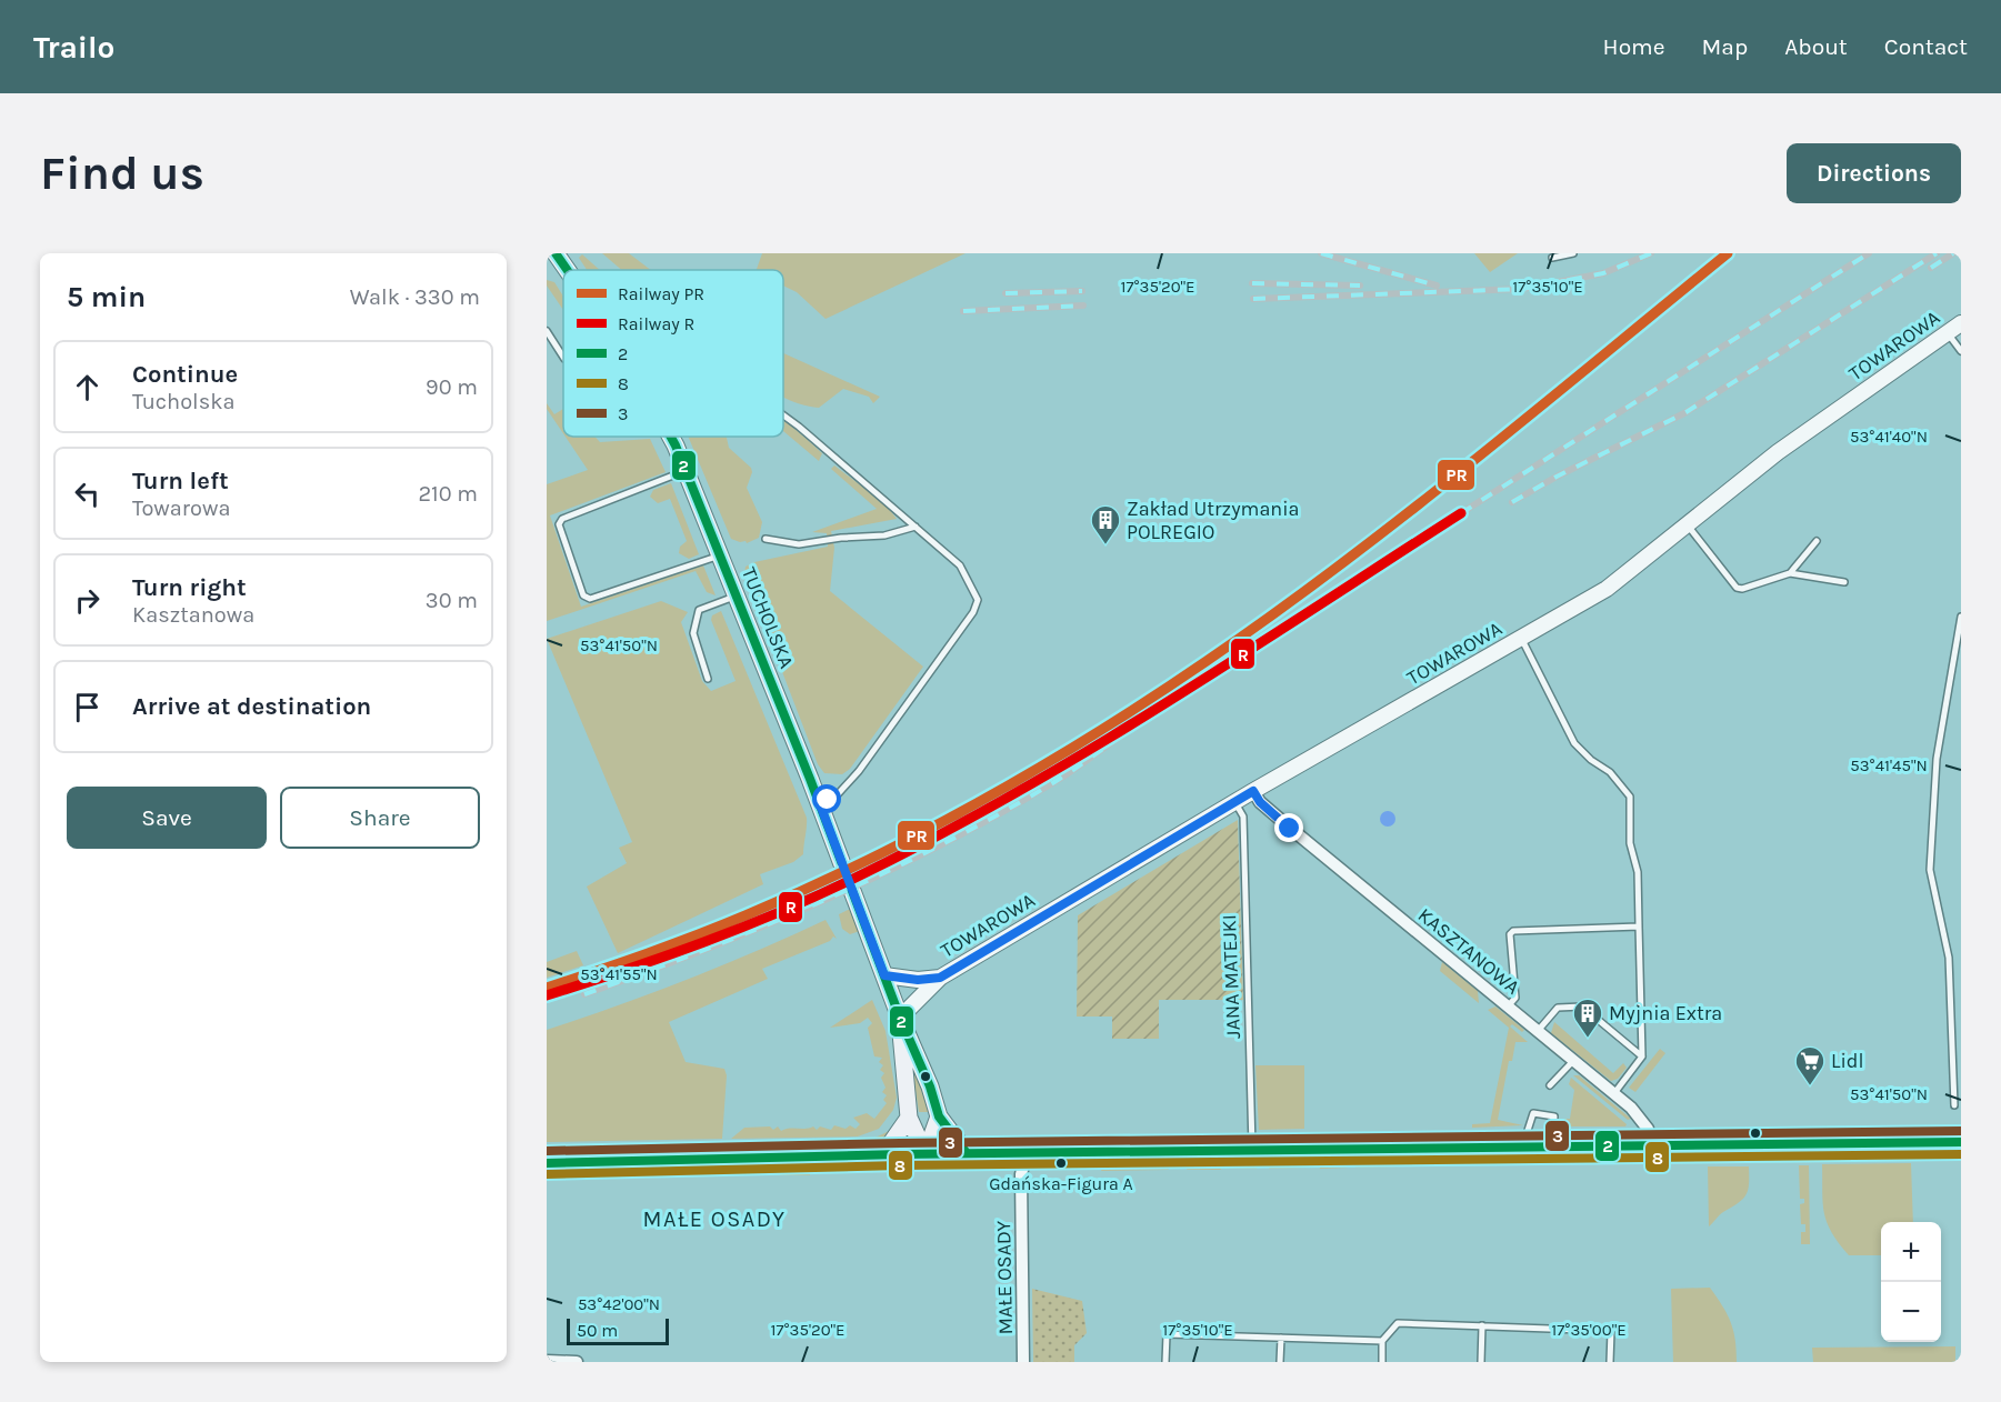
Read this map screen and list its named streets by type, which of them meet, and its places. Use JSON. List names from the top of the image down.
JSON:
{
  "streets": {
    "main road": ["TUCHOLSKA"],
    "street": ["TOWAROWA", "KASZTANOWA", "MAŁE OSADY"],
    "lane": ["JANA MATEJKI"]
  },
  "crossings": [
    ["TOWAROWA", "TUCHOLSKA"],
    ["TOWAROWA", "KASZTANOWA"],
    ["TOWAROWA", "JANA MATEJKI"]
  ],
  "districts": ["MAŁE OSADY"],
  "places": {
    "building": ["Zakład Utrzymania POLREGIO", "Myjnia Extra"],
    "supermarket": ["Lidl"],
    "other": ["Gdańska-Figura A"]
  },
  "lines": [
    "rail line PR",
    "transit line 2",
    "rail line R",
    "transit line 3",
    "transit line 8"
  ],
  "legend": [
    "Railway PR",
    "Railway R",
    "2",
    "8",
    "3"
  ],
  "scale_bar": "50 m",
  "page": {
    "header": "Trailo",
    "nav": [
      "Home",
      "Map",
      "About",
      "Contact"
    ],
    "buttons": [
      "Directions",
      ["Save", "Share"]
    ],
    "title": "Find us",
    "heading": ["5 min", "Walk · 330 m"],
    "list": [
      ["Continue", "Tucholska", "90 m"],
      ["Turn left", "Towarowa", "210 m"],
      ["Turn right", "Kasztanowa", "30 m"],
      "Arrive at destination"
    ],
    "map_buttons": ["+", "−"],
    "scale": "50 m"
  },
  "coordinates": [
    "17°35'20\"E",
    "17°35'10\"E",
    "53°41'40\"N",
    "53°41'50\"N",
    "53°41'45\"N",
    "53°41'55\"N",
    "53°42'00\"N",
    "17°35'00\"E"
  ]
}
